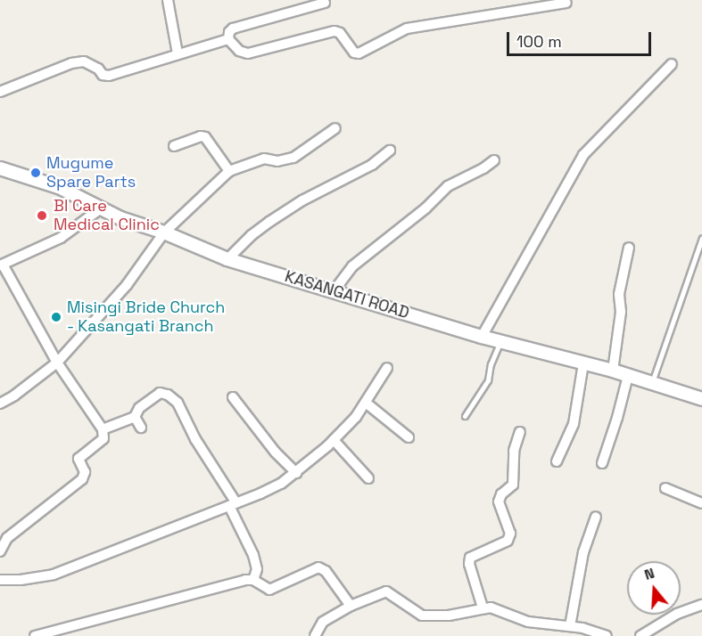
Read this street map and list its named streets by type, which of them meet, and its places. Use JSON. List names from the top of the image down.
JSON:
{
  "streets": {
    "street": ["KASANGATI ROAD"]
  },
  "places": ["Mugume Spare Parts", "BI Care Medical Clinic", "Misingi Bride Church - Kasangati Branch"],
  "scale_bar": "100 m",
  "north": "top"
}
